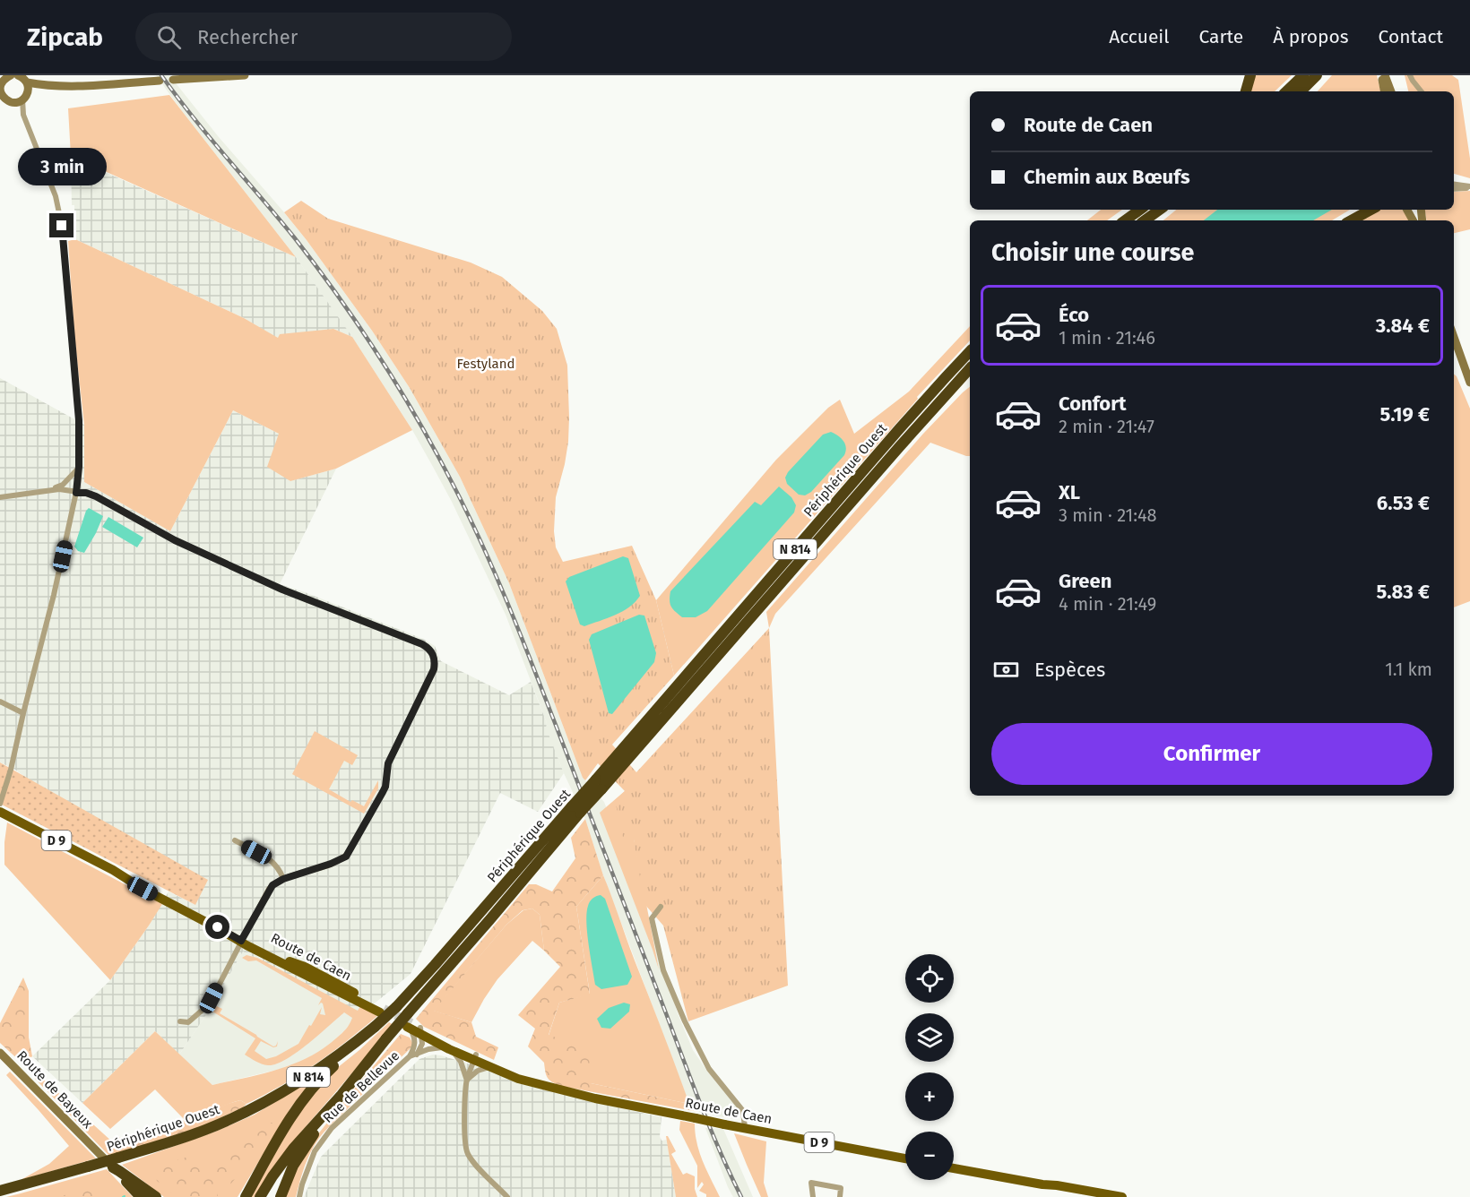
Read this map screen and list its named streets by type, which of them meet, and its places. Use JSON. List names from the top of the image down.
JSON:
{
  "streets": {
    "highway": ["Périphérique Ouest", "N 814"],
    "main road": ["D 9", "Route de Caen", "Route de Bayeux"],
    "street": ["Rue de Bellevue"]
  },
  "crossings": [
    ["Périphérique Ouest", "Route de Caen"],
    ["Périphérique Ouest", "Rue de Bellevue"],
    ["Route de Caen", "Rue de Bellevue"]
  ],
  "parks": ["Festyland"],
  "page": {
    "header": "Zipcab",
    "search": "Rechercher",
    "nav": [
      "Accueil",
      "Carte",
      "À propos",
      "Contact"
    ],
    "banner": ["Route de Caen", "Chemin aux Bœufs"],
    "bubble": "3 min",
    "heading": "Choisir une course",
    "list": [
      {
        "name": "Éco",
        "note": "1 min · 21:46",
        "value": "3.84 €"
      },
      {
        "name": "Confort",
        "note": "2 min · 21:47",
        "value": "5.19 €"
      },
      {
        "name": "XL",
        "note": "3 min · 21:48",
        "value": "6.53 €"
      },
      {
        "name": "Green",
        "note": "4 min · 21:49",
        "value": "5.83 €"
      }
    ],
    "pay": ["Espèces", "1.1 km"],
    "buttons": "Confirmer",
    "map_buttons": ["+", "−"]
  }
}
